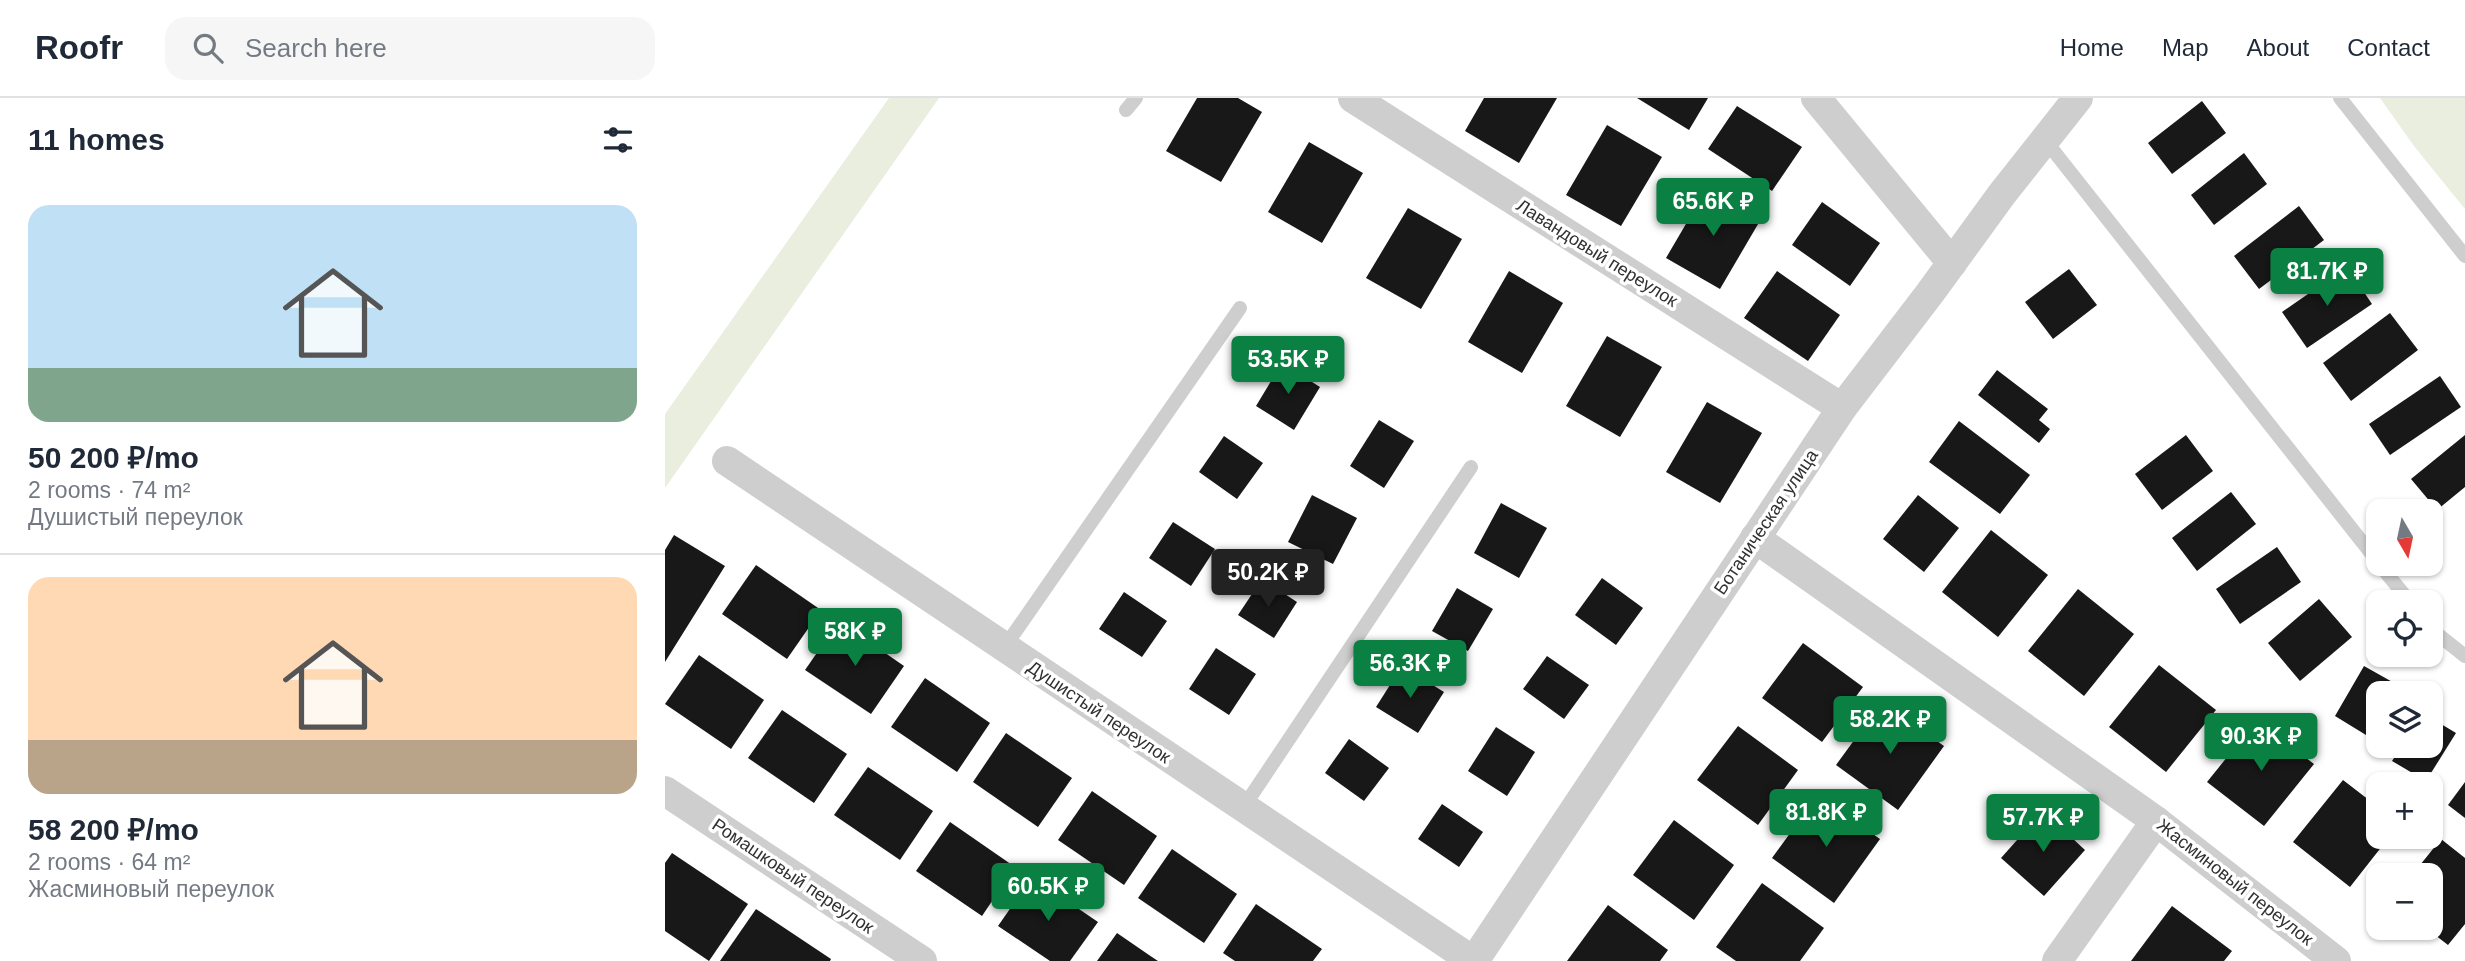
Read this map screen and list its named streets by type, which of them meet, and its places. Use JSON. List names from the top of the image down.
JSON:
{
  "streets": {
    "street": [
      "Лавандовый переулок",
      "Ботаническая улица",
      "Душистый переулок",
      "Ромашковый переулок",
      "Жасминовый переулок"
    ]
  },
  "crossings": [
    ["Лавандовый переулок", "Ботаническая улица"],
    ["Ботаническая улица", "Душистый переулок"],
    ["Ботаническая улица", "Жасминовый переулок"]
  ],
  "north": "bottom",
  "page": {
    "header": "Roofr",
    "search": "Search here",
    "nav": [
      "Home",
      "Map",
      "About",
      "Contact"
    ],
    "heading": "11 homes",
    "price": [
      "65.6K ₽",
      "81.7K ₽",
      "53.5K ₽",
      "50.2K ₽",
      "58K ₽",
      "56.3K ₽",
      "58.2K ₽",
      "90.3K ₽",
      "81.8K ₽",
      "57.7K ₽",
      "60.5K ₽"
    ],
    "list": [
      {
        "name": "50 200 ₽/mo",
        "note": "2 rooms · 74 m² · Душистый переулок"
      },
      {
        "name": "58 200 ₽/mo",
        "note": "2 rooms · 64 m² · Жасминовый переулок"
      }
    ],
    "map_buttons": ["+", "−"]
  }
}
